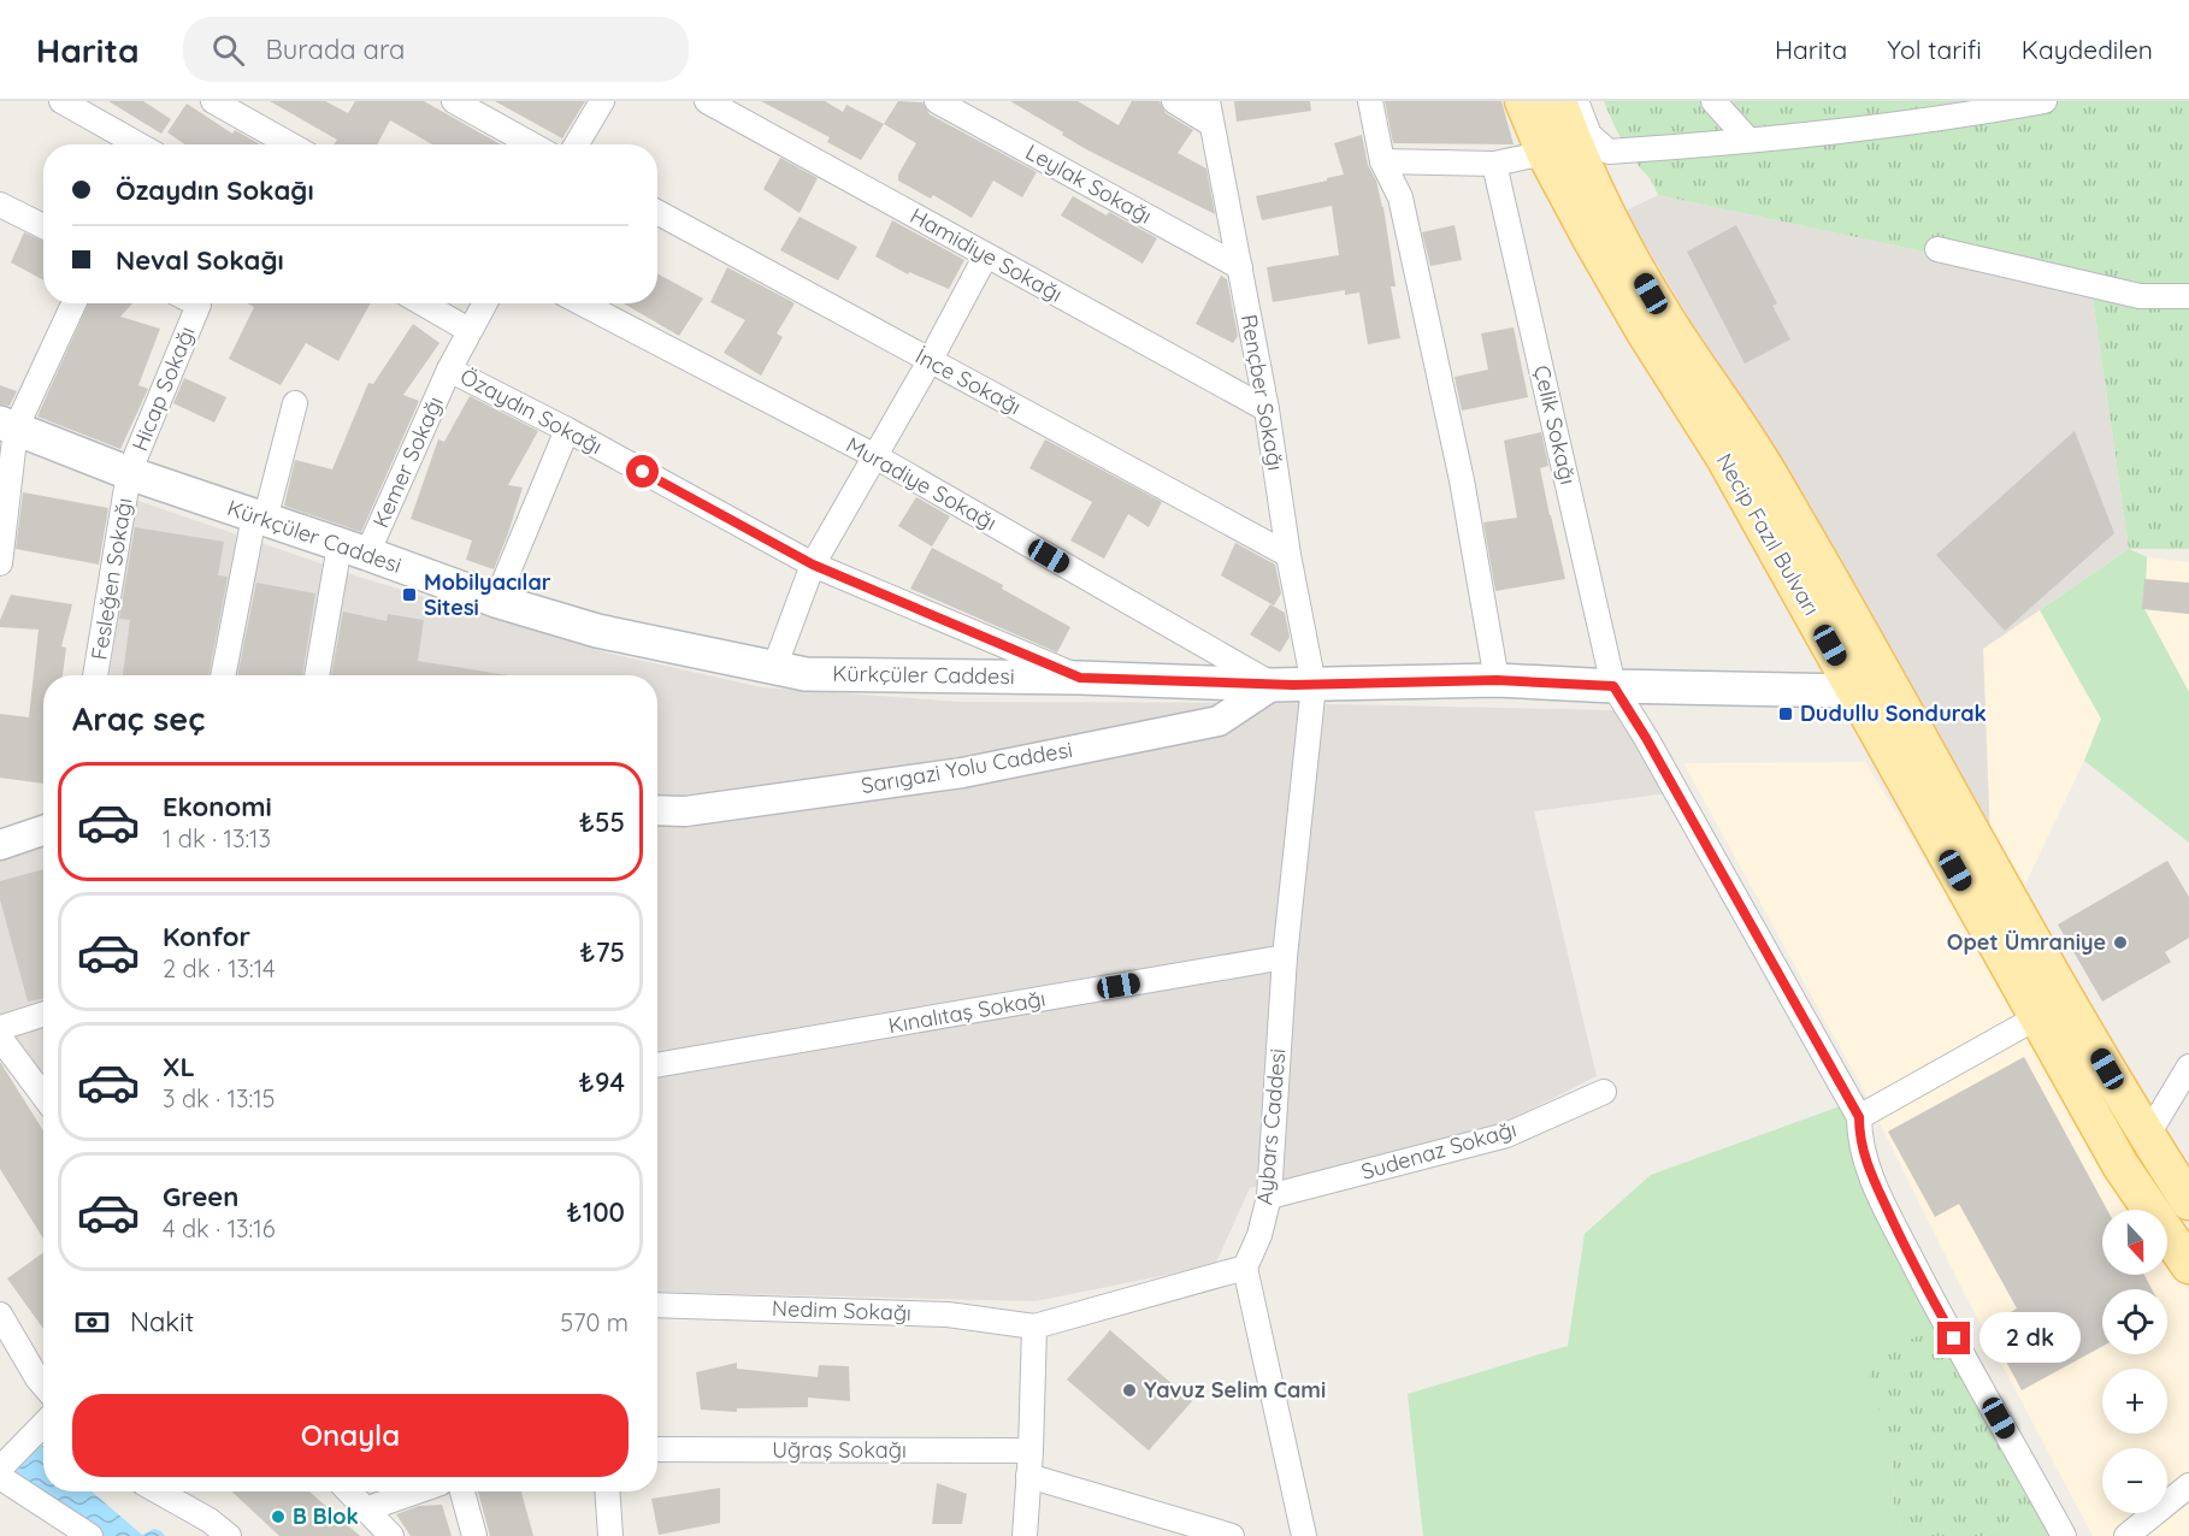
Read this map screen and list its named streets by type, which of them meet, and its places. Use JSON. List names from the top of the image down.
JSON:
{
  "streets": {
    "main road": ["Necip Fazıl Bulvarı", "Kürkçüler Caddesi"],
    "street": [
      "Leylak Sokağı",
      "Hamidiye Sokağı",
      "İnce Sokağı",
      "Hicap Sokağı",
      "Rençber Sokağı",
      "Özaydın Sokağı",
      "Çelik Sokağı",
      "Kemer Sokağı",
      "Muradiye Sokağı",
      "Fesleğen Sokağı",
      "Sarıgazi Yolu Caddesi",
      "Kınalıtaş Sokağı",
      "Aybars Caddesi",
      "Sudenaz Sokağı",
      "Nedim Sokağı",
      "Uğraş Sokağı"
    ]
  },
  "crossings": [
    ["Leylak Sokağı", "Rençber Sokağı"],
    ["Hamidiye Sokağı", "Rençber Sokağı"],
    ["İnce Sokağı", "Rençber Sokağı"],
    ["Hicap Sokağı", "Kürkçüler Caddesi"],
    ["Hicap Sokağı", "Fesleğen Sokağı"],
    ["Rençber Sokağı", "Kürkçüler Caddesi"],
    ["Rençber Sokağı", "Aybars Caddesi"],
    ["Özaydın Sokağı", "Kemer Sokağı"],
    ["Özaydın Sokağı", "Kürkçüler Caddesi"],
    ["Çelik Sokağı", "Kürkçüler Caddesi"],
    ["Kemer Sokağı", "Kürkçüler Caddesi"],
    ["Muradiye Sokağı", "Kürkçüler Caddesi"],
    ["Muradiye Sokağı", "Sarıgazi Yolu Caddesi"],
    ["Necip Fazıl Bulvarı", "Kürkçüler Caddesi"],
    ["Kürkçüler Caddesi", "Fesleğen Sokağı"],
    ["Kürkçüler Caddesi", "Sarıgazi Yolu Caddesi"],
    ["Kürkçüler Caddesi", "Aybars Caddesi"],
    ["Kınalıtaş Sokağı", "Aybars Caddesi"],
    ["Aybars Caddesi", "Sudenaz Sokağı"]
  ],
  "places": {
    "transit": ["Mobilyacılar Sitesi", "Dudullu Sondurak"],
    "other": ["Opet Ümraniye", "Yavuz Selim Cami", "B Blok"]
  },
  "north": "bottom",
  "page": {
    "header": "Harita",
    "search": "Burada ara",
    "nav": ["Harita", "Yol tarifi", "Kaydedilen"],
    "banner": ["Özaydın Sokağı", "Neval Sokağı"],
    "heading": "Araç seç",
    "list": [
      {
        "name": "Ekonomi",
        "note": "1 dk · 13:13",
        "value": "₺55"
      },
      {
        "name": "Konfor",
        "note": "2 dk · 13:14",
        "value": "₺75"
      },
      {
        "name": "XL",
        "note": "3 dk · 13:15",
        "value": "₺94"
      },
      {
        "name": "Green",
        "note": "4 dk · 13:16",
        "value": "₺100"
      }
    ],
    "map_buttons": ["+", "−"],
    "pay": ["Nakit", "570 m"],
    "bubble": "2 dk",
    "buttons": "Onayla"
  }
}
